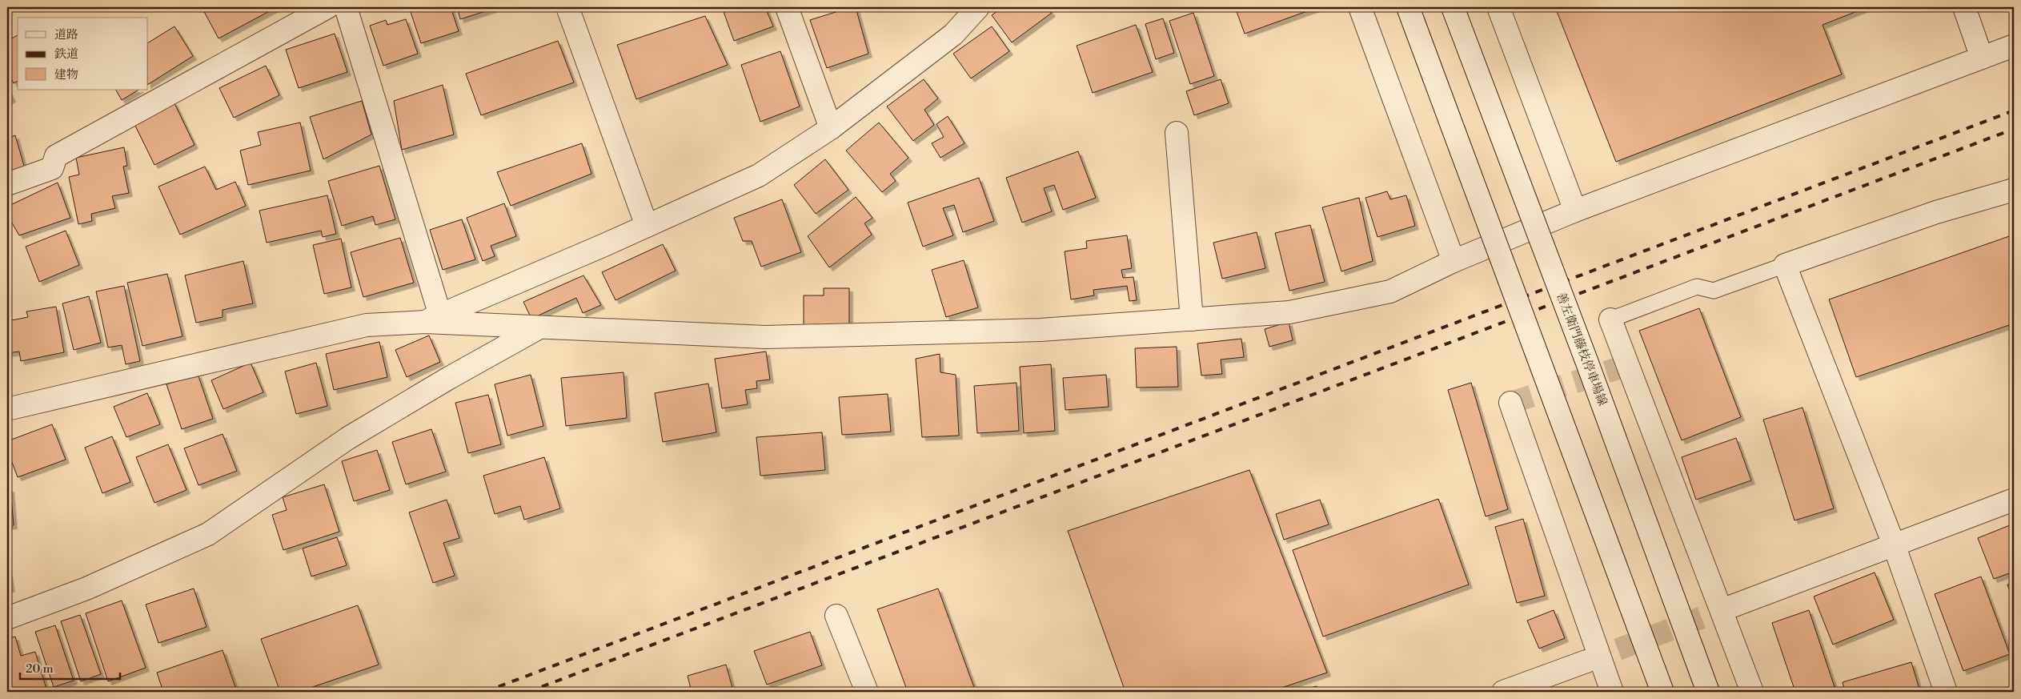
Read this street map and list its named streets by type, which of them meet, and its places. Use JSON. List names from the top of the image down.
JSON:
{
  "streets": {
    "street": ["善左衛門藤枝停車場線"]
  },
  "legend": ["道路", "鉄道", "建物"],
  "scale_bar": "20 m"
}
